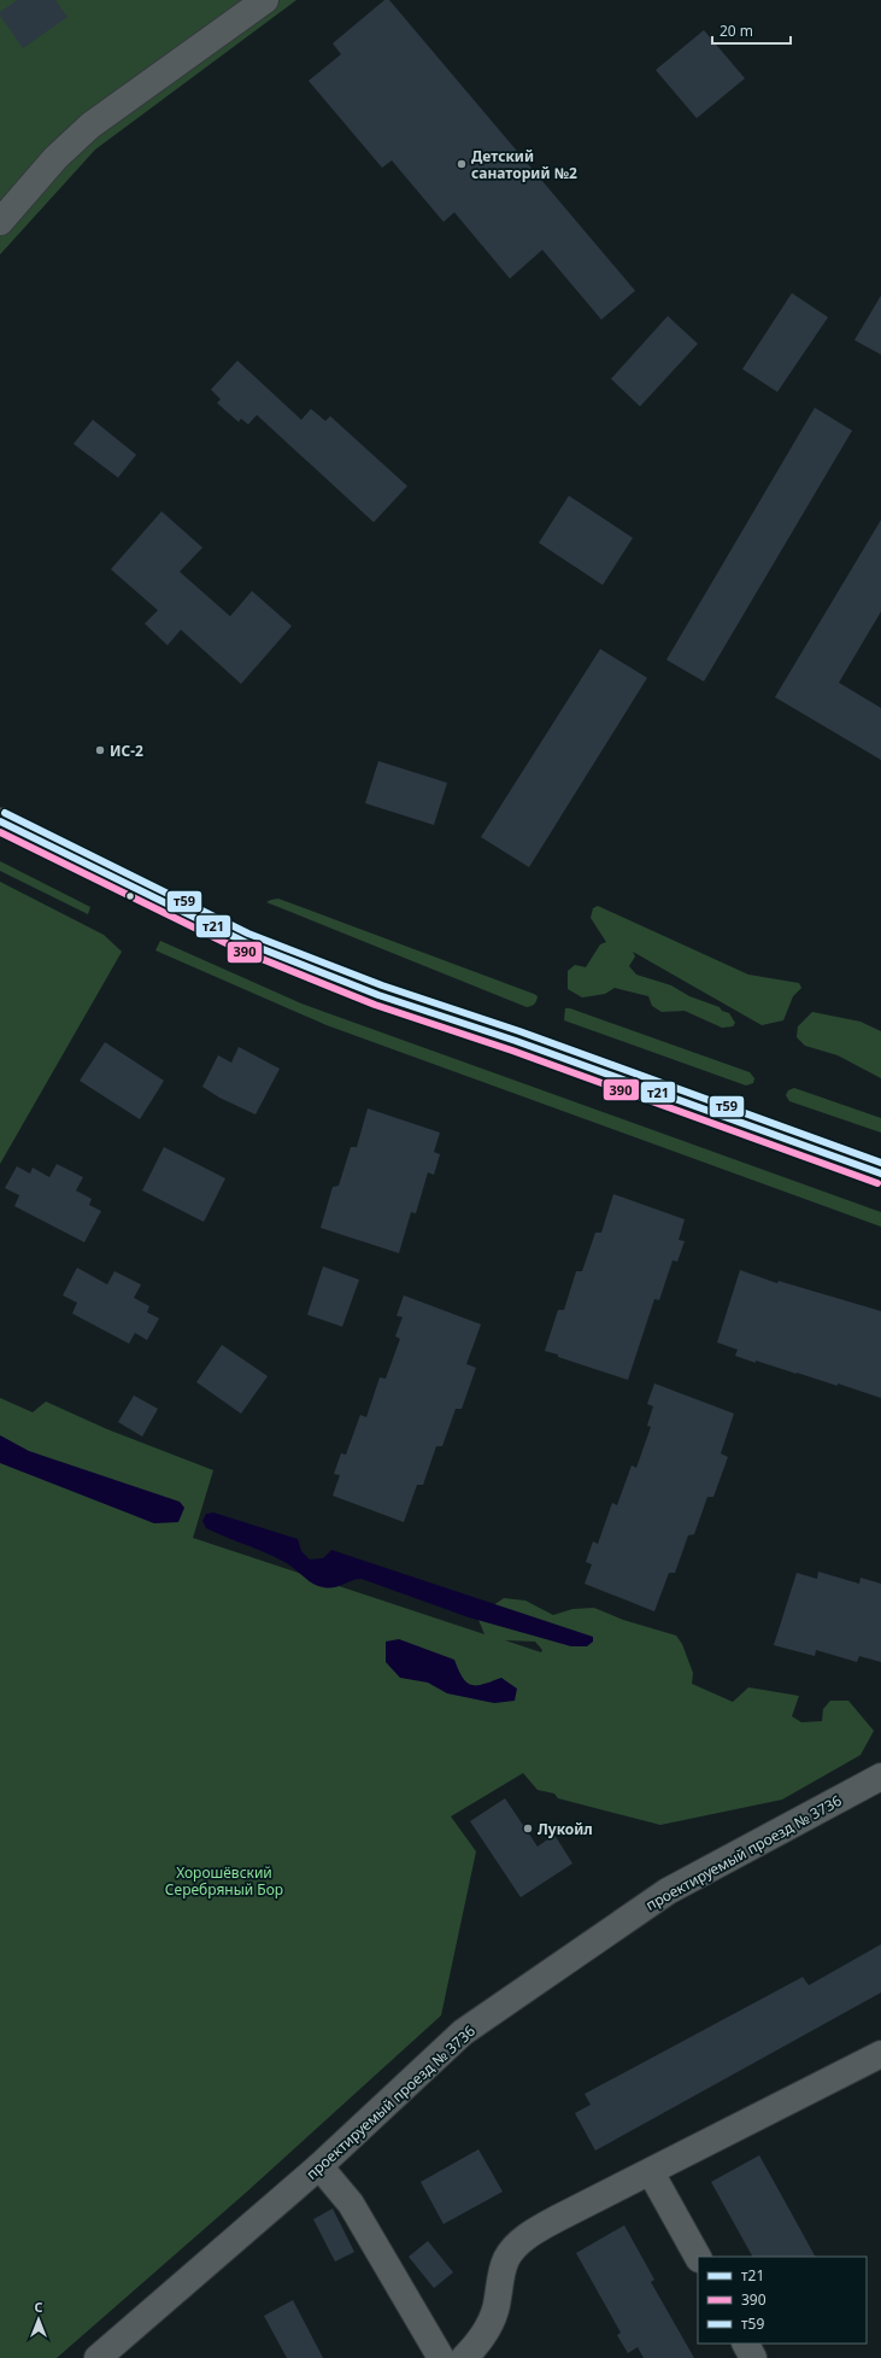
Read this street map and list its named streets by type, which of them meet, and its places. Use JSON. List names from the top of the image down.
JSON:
{
  "streets": {
    "street": ["проектируемый проезд № 3736"]
  },
  "parks": ["Хорошёвский Серебряный Бор"],
  "places": ["Детский санаторий №2", "ИС-2", "Лукойл"],
  "lines": ["transit line т59", "transit line т21", "transit line 390"],
  "legend": ["т21", "390", "т59"],
  "scale_bar": "20 m",
  "north": "top"
}
